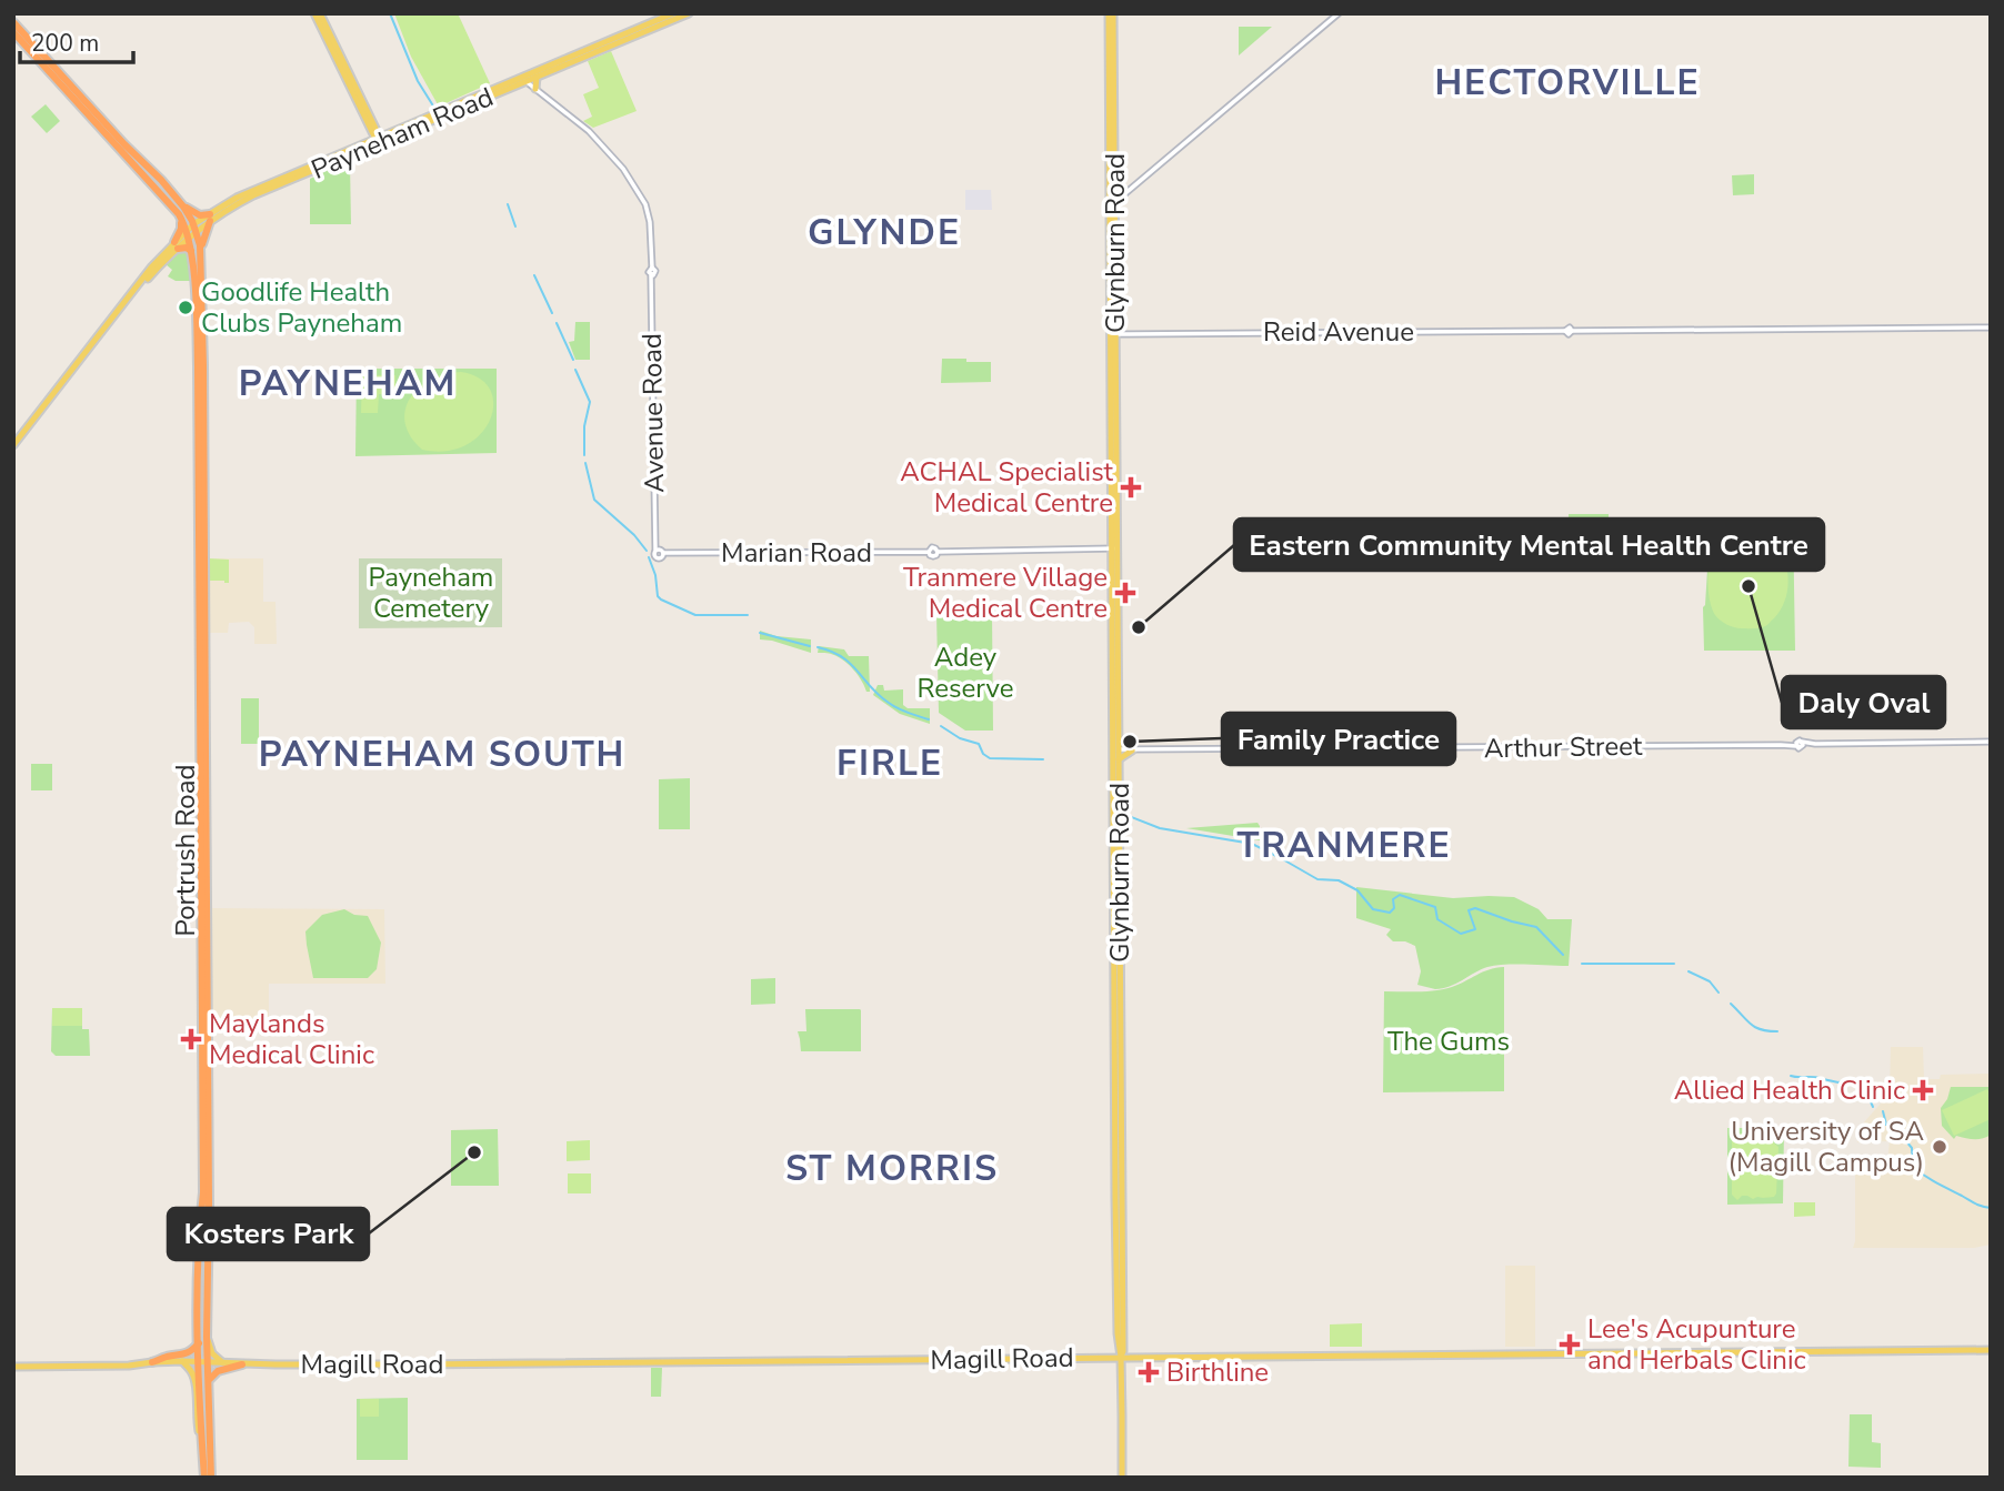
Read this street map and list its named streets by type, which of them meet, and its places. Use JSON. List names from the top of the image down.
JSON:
{
  "streets": {
    "highway": ["Portrush Road"],
    "main road": ["Payneham Road", "Glynburn Road", "Magill Road"],
    "street": [
      "Reid Avenue",
      "Avenue Road",
      "Marian Road",
      "Arthur Street"
    ]
  },
  "crossings": [
    ["Payneham Road", "Portrush Road"],
    ["Glynburn Road", "Reid Avenue"],
    ["Glynburn Road", "Marian Road"],
    ["Glynburn Road", "Arthur Street"],
    ["Glynburn Road", "Magill Road"],
    ["Avenue Road", "Marian Road"],
    ["Portrush Road", "Magill Road"]
  ],
  "districts": [
    "HECTORVILLE",
    "GLYNDE",
    "PAYNEHAM",
    "PAYNEHAM SOUTH",
    "FIRLE",
    "TRANMERE",
    "ST MORRIS"
  ],
  "parks": ["Payneham Cemetery", "Adey Reserve", "The Gums"],
  "places": {
    "other": [
      "Goodlife Health Clubs Payneham",
      "Daly Oval",
      "Eastern Community Mental Health Centre",
      "Family Practice",
      "University of SA (Magill Campus)",
      "Kosters Park"
    ],
    "health": [
      "ACHAL Specialist Medical Centre",
      "Tranmere Village Medical Centre",
      "Maylands Medical Clinic",
      "Allied Health Clinic",
      "Lee's Acupunture and Herbals Clinic",
      "Birthline"
    ]
  },
  "scale_bar": "200 m"
}
